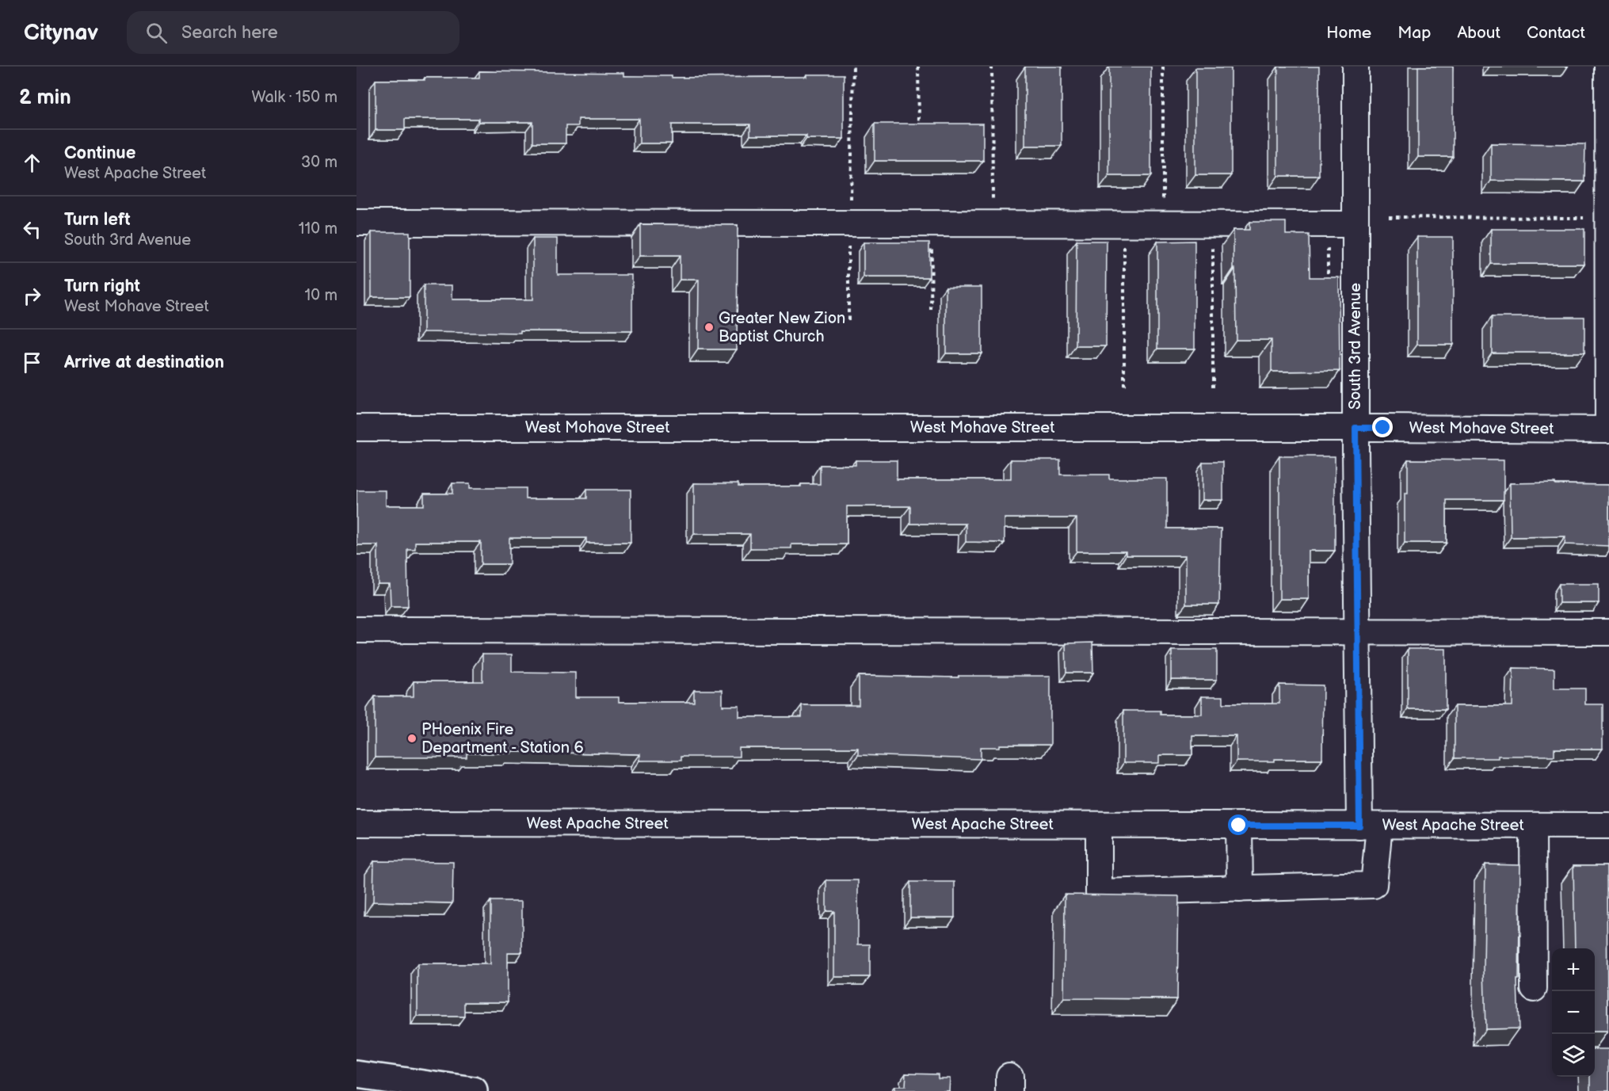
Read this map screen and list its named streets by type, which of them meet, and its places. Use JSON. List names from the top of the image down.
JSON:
{
  "streets": {
    "street": ["South 3rd Avenue", "West Mohave Street", "West Apache Street"]
  },
  "crossings": [
    ["South 3rd Avenue", "West Mohave Street"],
    ["South 3rd Avenue", "West Apache Street"]
  ],
  "places": ["Greater New Zion Baptist Church", "PHoenix Fire Department - Station 6"],
  "page": {
    "header": "Citynav",
    "search": "Search here",
    "nav": [
      "Home",
      "Map",
      "About",
      "Contact"
    ],
    "heading": ["2 min", "Walk · 150 m"],
    "list": [
      ["Continue", "West Apache Street", "30 m"],
      ["Turn left", "South 3rd Avenue", "110 m"],
      ["Turn right", "West Mohave Street", "10 m"],
      "Arrive at destination"
    ],
    "map_buttons": ["+", "−"]
  }
}
